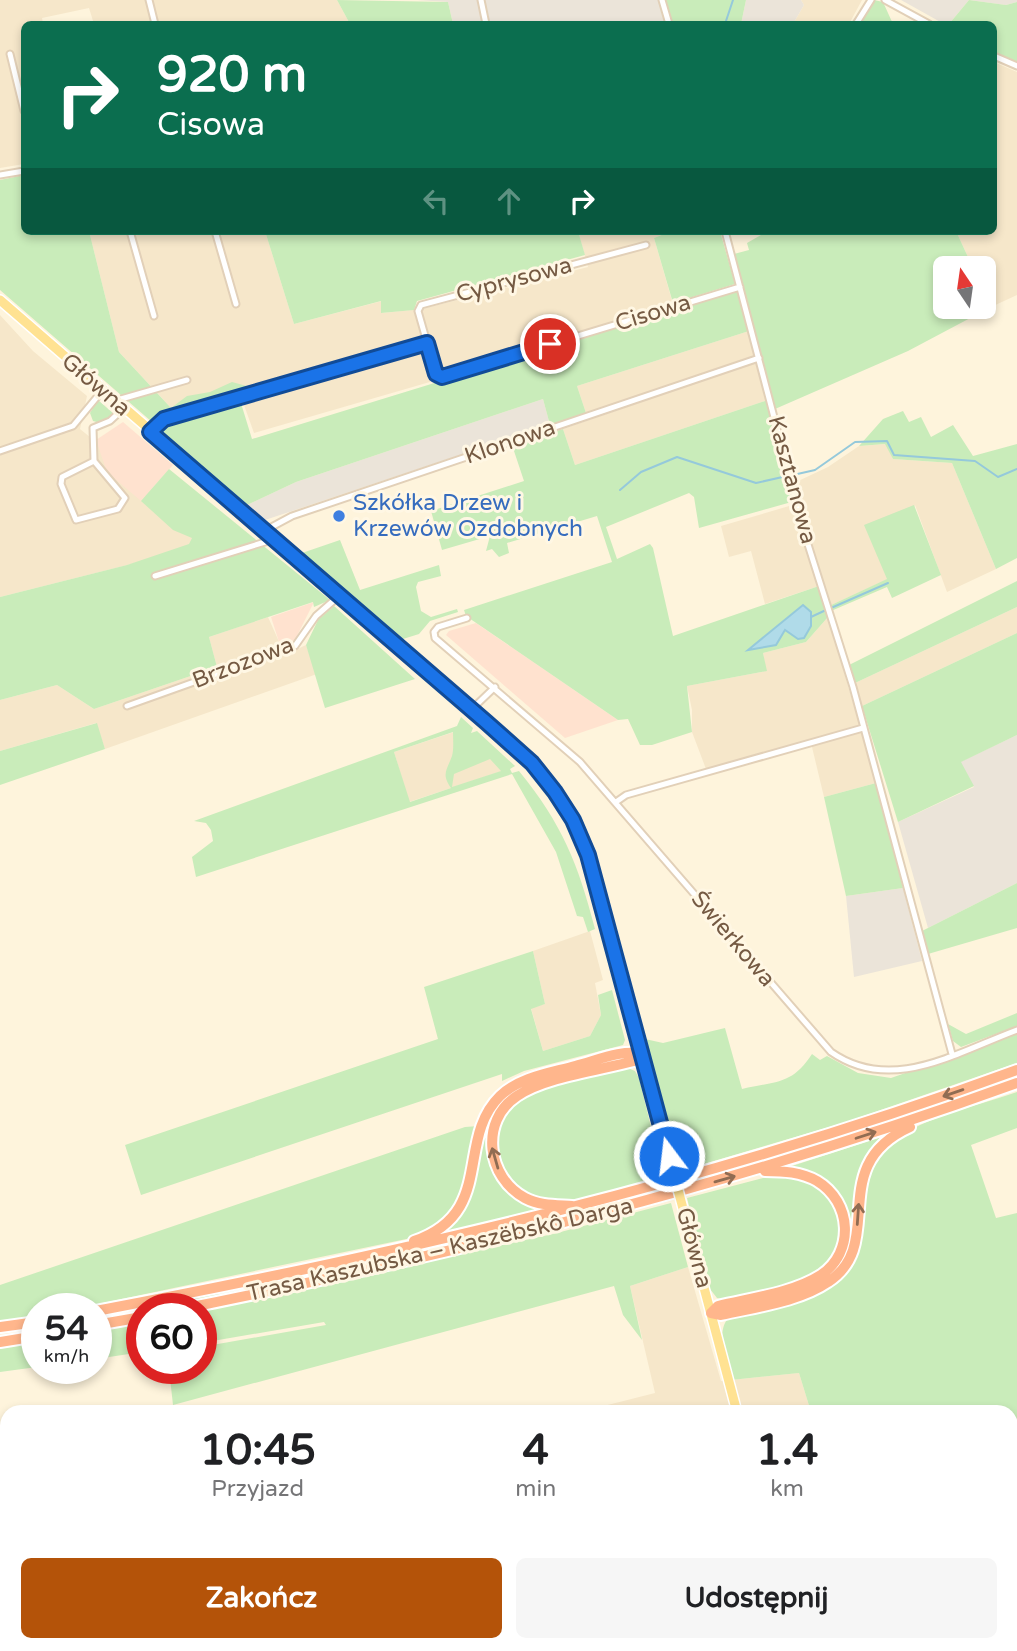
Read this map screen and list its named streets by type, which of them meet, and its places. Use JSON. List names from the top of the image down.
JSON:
{
  "streets": {
    "highway": ["Trasa Kaszubska – Kaszëbskô Darga"],
    "main road": ["Główna"],
    "street": [
      "Cyprysowa",
      "Cisowa",
      "Klonowa",
      "Kasztanowa",
      "Brzozowa",
      "Świerkowa"
    ]
  },
  "crossings": [
    ["Cyprysowa", "Cisowa"],
    ["Cisowa", "Kasztanowa"],
    ["Główna", "Klonowa"],
    ["Główna", "Brzozowa"],
    ["Klonowa", "Kasztanowa"],
    ["Kasztanowa", "Świerkowa"]
  ],
  "places": ["Szkółka Drzew i Krzewów Ozdobnych"],
  "north": "top",
  "page": {
    "turn": ["920 m", "Cisowa"],
    "speed": "54 km/h",
    "limit": "60",
    "eta": [
      "10:45",
      "Przyjazd",
      "4",
      "min",
      "1.4",
      "km"
    ],
    "buttons": ["Zakończ", "Udostępnij"]
  }
}
